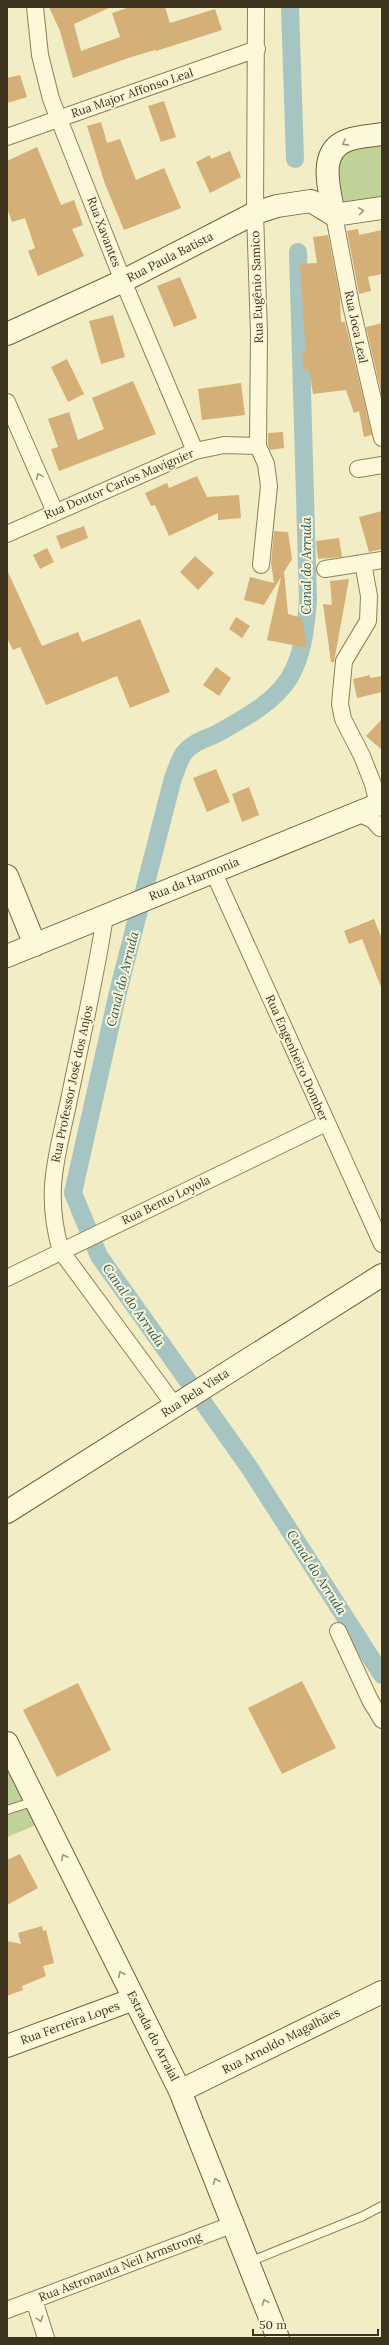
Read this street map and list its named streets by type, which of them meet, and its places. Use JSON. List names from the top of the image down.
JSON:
{
  "streets": {
    "street": [
      "Rua Major Affonso Leal",
      "Rua Xavantes",
      "Rua Paula Batista",
      "Rua Eugênio Samico",
      "Rua Joca Leal",
      "Rua Doutor Carlos Mavignier",
      "Rua da Harmonia",
      "Rua Engenheiro Domber",
      "Rua Professor José dos Anjos",
      "Rua Bento Loyola",
      "Rua Bela Vista",
      "Rua Ferreira Lopes",
      "Estrada do Arraial",
      "Rua Arnoldo Magalhães",
      "Rua Astronauta Neil Armstrong"
    ]
  },
  "crossings": [
    ["Rua Major Affonso Leal", "Rua Xavantes"],
    ["Rua Major Affonso Leal", "Rua Eugênio Samico"],
    ["Rua Xavantes", "Rua Paula Batista"],
    ["Rua Xavantes", "Rua Doutor Carlos Mavignier"],
    ["Rua Paula Batista", "Rua Eugênio Samico"],
    ["Rua Paula Batista", "Rua Joca Leal"],
    ["Rua Eugênio Samico", "Rua Doutor Carlos Mavignier"],
    ["Rua da Harmonia", "Rua Engenheiro Domber"],
    ["Rua da Harmonia", "Rua Professor José dos Anjos"],
    ["Rua Engenheiro Domber", "Rua Bento Loyola"],
    ["Rua Professor José dos Anjos", "Rua Bento Loyola"],
    ["Rua Professor José dos Anjos", "Rua Bela Vista"],
    ["Rua Ferreira Lopes", "Estrada do Arraial"],
    ["Estrada do Arraial", "Rua Arnoldo Magalhães"],
    ["Estrada do Arraial", "Rua Astronauta Neil Armstrong"]
  ],
  "one_way": ["Estrada do Arraial"],
  "water": ["Canal do Arruda"],
  "scale_bar": "50 m"
}
